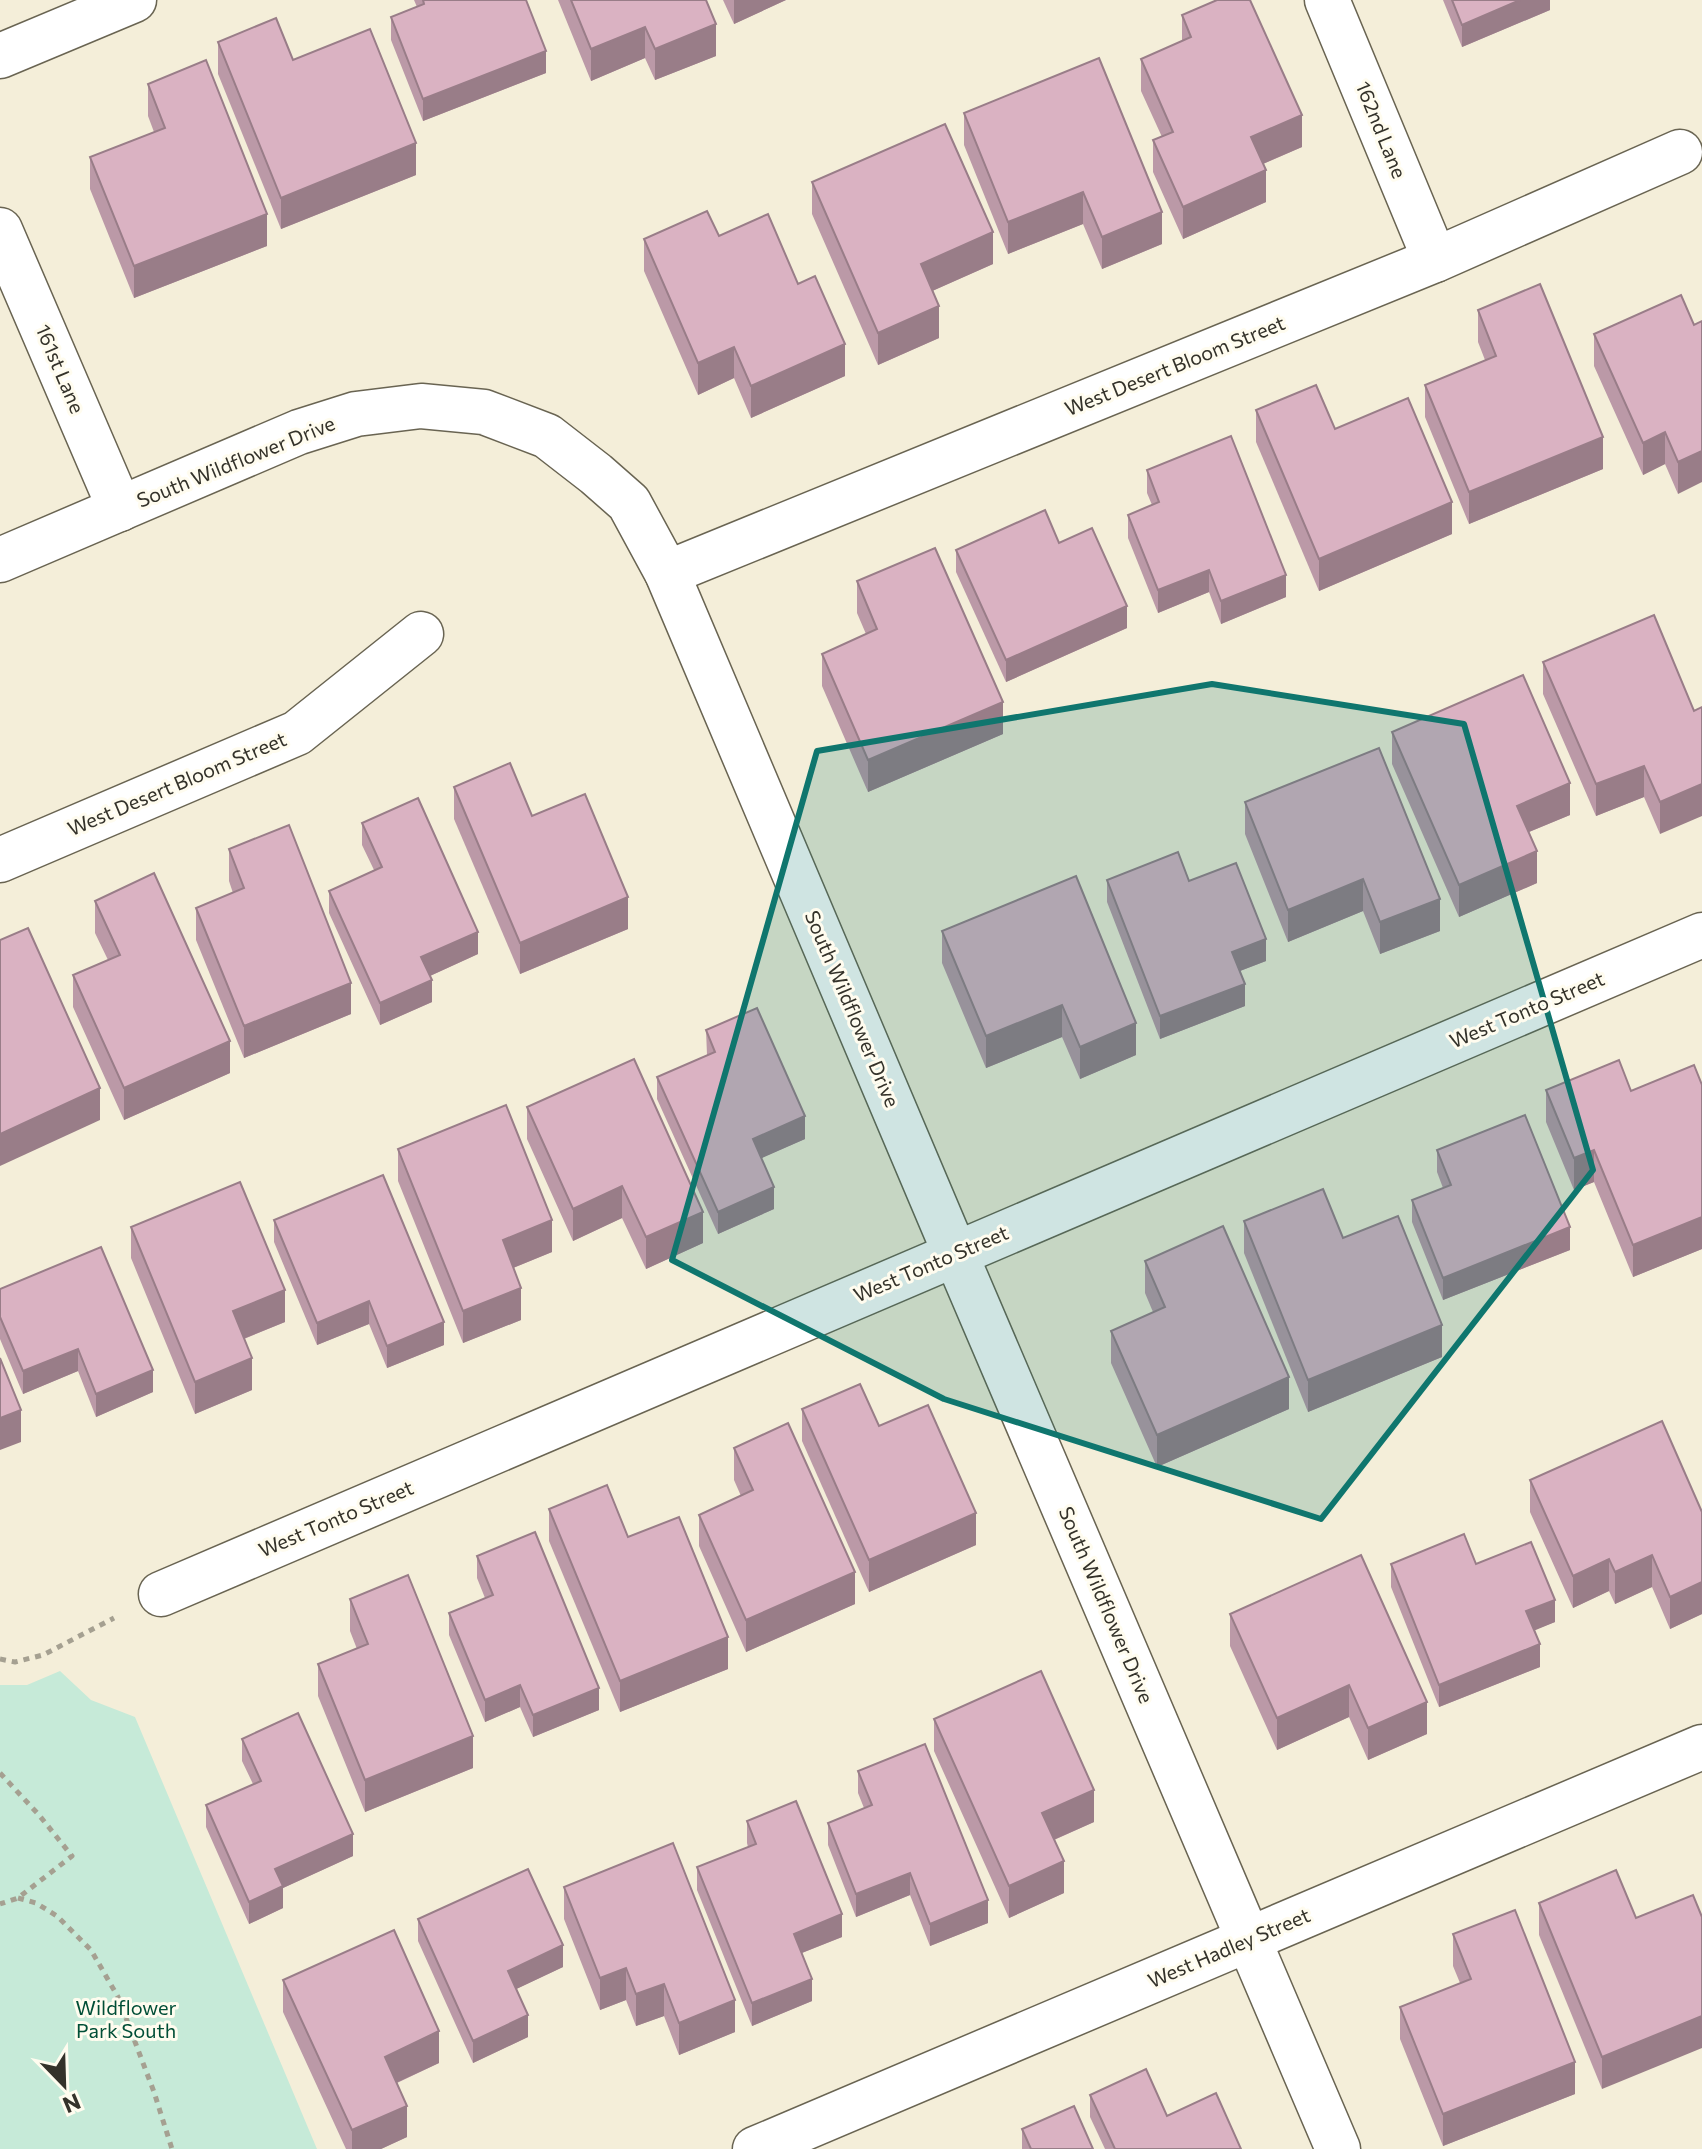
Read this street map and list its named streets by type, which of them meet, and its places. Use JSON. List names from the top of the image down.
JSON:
{
  "streets": {
    "street": [
      "162nd Lane",
      "West Desert Bloom Street",
      "161st Lane",
      "South Wildflower Drive",
      "West Tonto Street",
      "West Hadley Street"
    ]
  },
  "crossings": [
    ["162nd Lane", "West Desert Bloom Street"],
    ["West Desert Bloom Street", "South Wildflower Drive"],
    ["161st Lane", "South Wildflower Drive"],
    ["South Wildflower Drive", "West Tonto Street"],
    ["South Wildflower Drive", "West Hadley Street"]
  ],
  "parks": ["Wildflower Park South"],
  "north": "bottom right"
}
